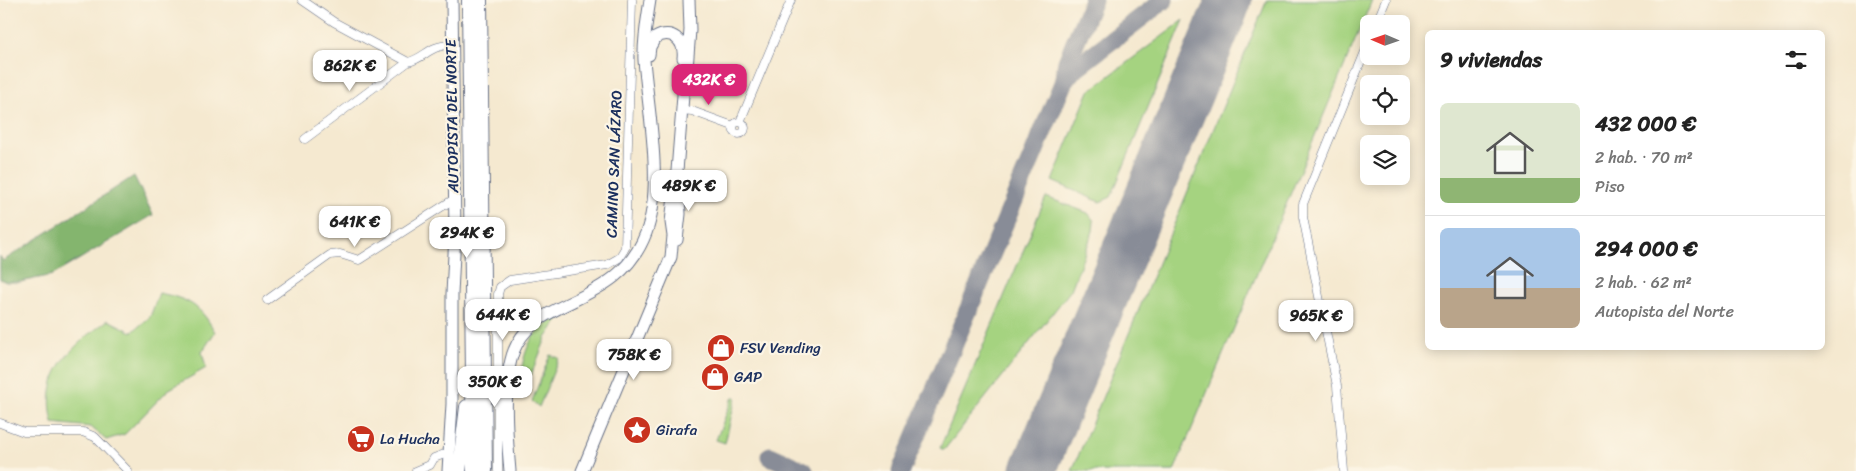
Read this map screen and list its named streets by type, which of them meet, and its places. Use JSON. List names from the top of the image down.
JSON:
{
  "streets": {
    "highway": ["AUTOPISTA DEL NORTE"],
    "street": ["CAMINO SAN LÁZARO"]
  },
  "crossings": [
    ["AUTOPISTA DEL NORTE", "CAMINO SAN LÁZARO"]
  ],
  "places": {
    "shop": ["FSV Vending", "GAP"],
    "place": ["Girafa"],
    "supermarket": ["La Hucha"]
  },
  "north": "left",
  "page": {
    "heading": "9 viviendas",
    "price": [
      "862K €",
      "432K €",
      "489K €",
      "641K €",
      "294K €",
      "644K €",
      "965K €",
      "758K €",
      "350K €"
    ],
    "list": [
      {
        "name": "432 000 €",
        "note": "2 hab. · 70 m² · Piso"
      },
      {
        "name": "294 000 €",
        "note": "2 hab. · 62 m² · Autopista del Norte"
      }
    ]
  }
}
